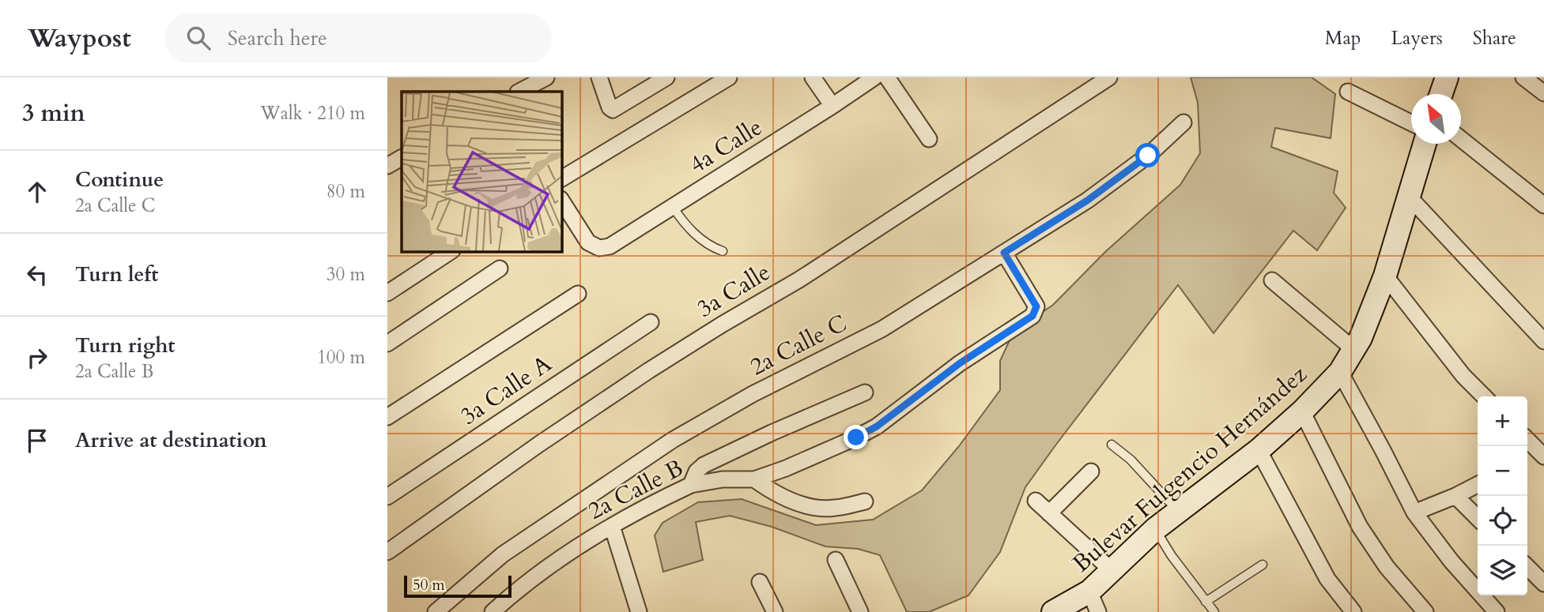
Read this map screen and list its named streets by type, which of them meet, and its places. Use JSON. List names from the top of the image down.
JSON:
{
  "streets": {
    "street": [
      "4a Calle",
      "3a Calle",
      "2a Calle C",
      "3a Calle A",
      "Bulevar Fulgencio Hernández",
      "2a Calle B"
    ]
  },
  "crossings": [
    ["2a Calle C", "2a Calle B"]
  ],
  "scale_bar": "50 m",
  "north": "top left",
  "page": {
    "header": "Waypost",
    "search": "Search here",
    "nav": ["Map", "Layers", "Share"],
    "heading": ["3 min", "Walk · 210 m"],
    "list": [
      ["Continue", "2a Calle C", "80 m"],
      ["Turn left", "30 m"],
      ["Turn right", "2a Calle B", "100 m"],
      "Arrive at destination"
    ],
    "map_buttons": ["+", "−"],
    "scale": "50 m"
  }
}
